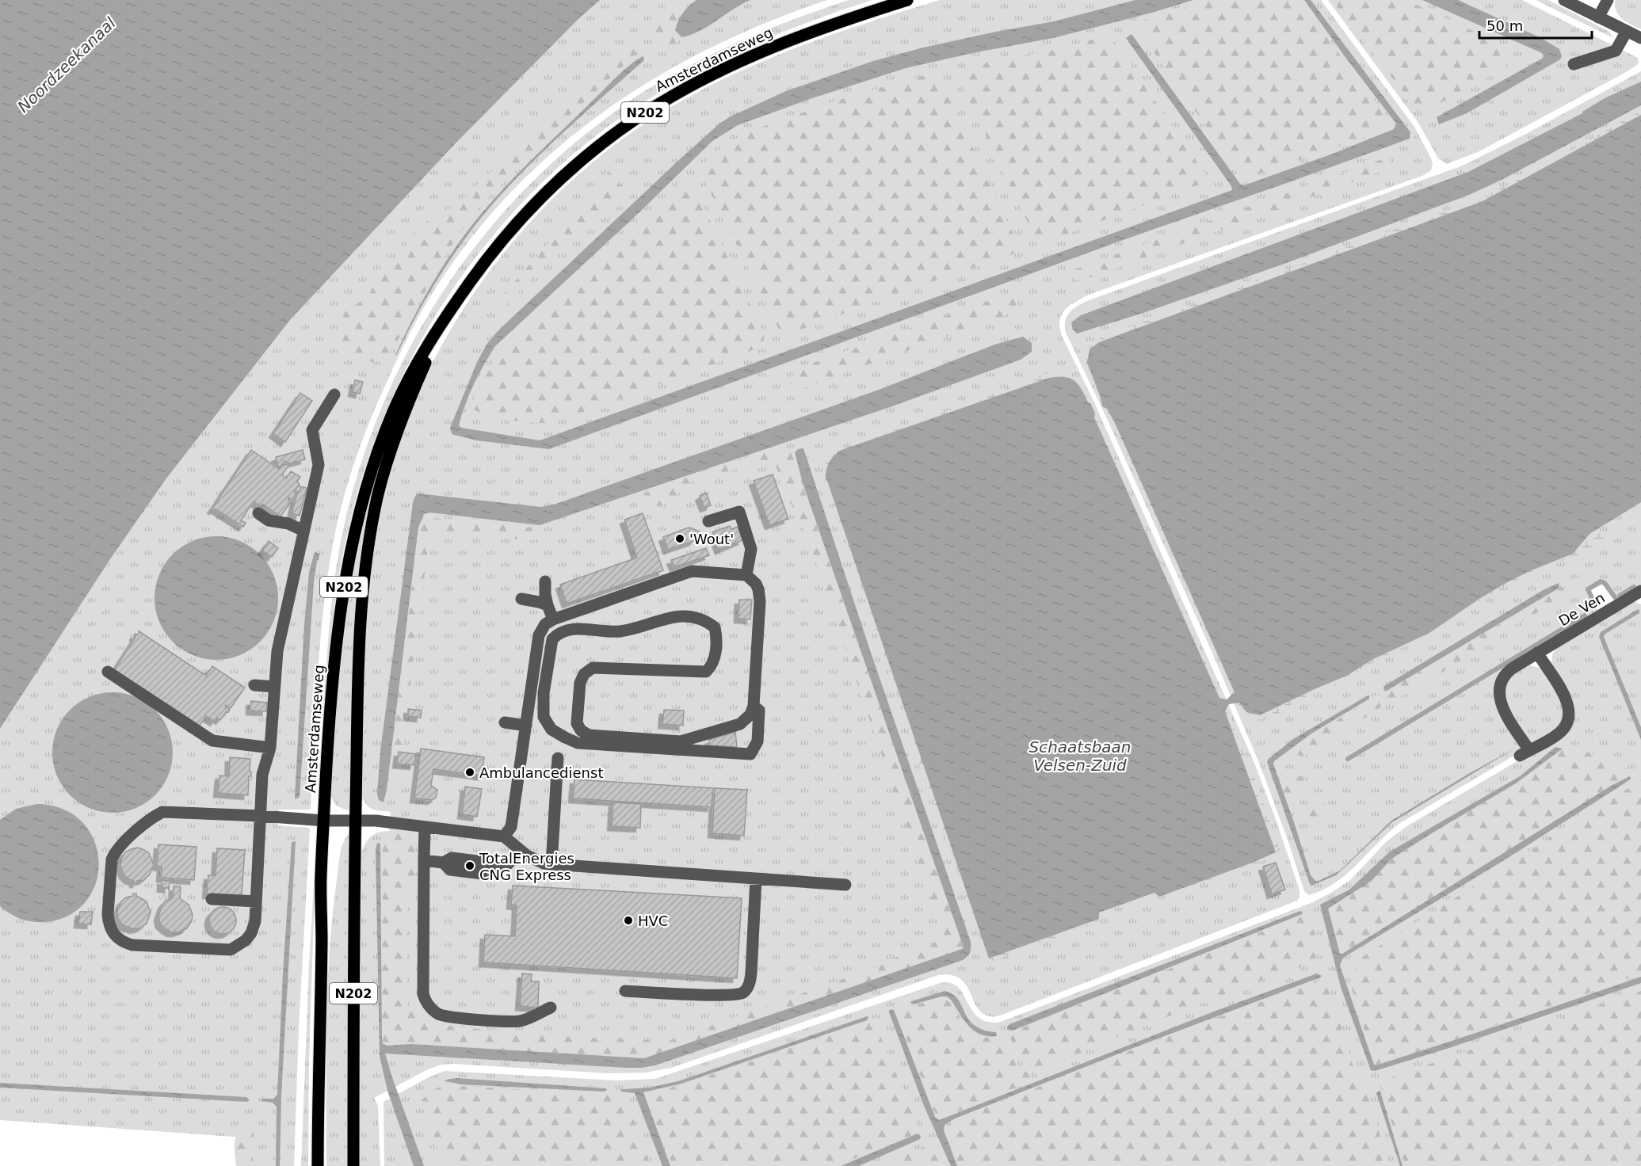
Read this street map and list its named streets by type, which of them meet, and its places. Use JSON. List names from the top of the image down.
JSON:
{
  "streets": {
    "main road": ["Amsterdamseweg", "N202"],
    "street": ["De Ven"]
  },
  "water": ["Noordzeekanaal", "Schaatsbaan Velsen-Zuid"],
  "places": [
    "'Wout'",
    "Ambulancedienst",
    "TotalEnergies CNG Express",
    "HVC"
  ],
  "scale_bar": "50 m"
}
